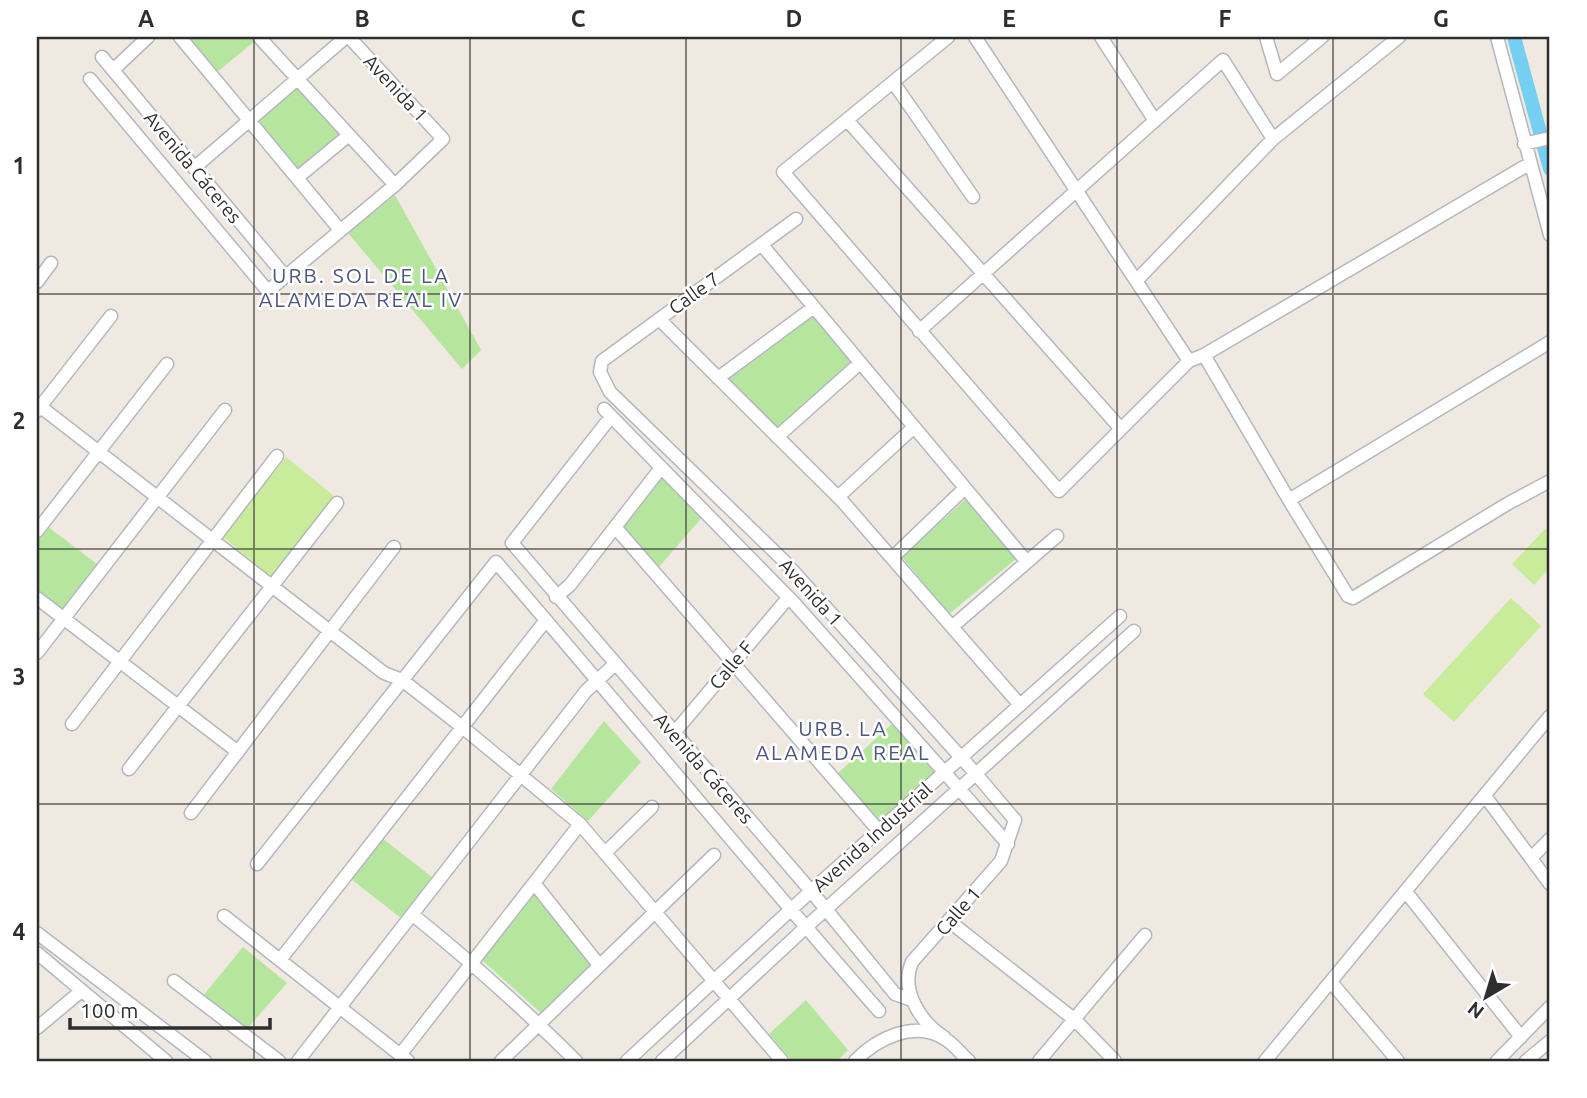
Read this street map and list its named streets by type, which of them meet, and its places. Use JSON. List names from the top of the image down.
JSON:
{
  "streets": {
    "street": [
      "Avenida 1",
      "Avenida Cáceres",
      "Calle 7",
      "Calle F",
      "Avenida Industrial",
      "Calle 1"
    ]
  },
  "crossings": [
    ["Avenida 1", "Calle 7"],
    ["Avenida 1", "Calle F"],
    ["Avenida 1", "Avenida Industrial"],
    ["Avenida 1", "Calle 1"],
    ["Avenida Cáceres", "Calle F"],
    ["Avenida Cáceres", "Avenida Industrial"],
    ["Avenida Cáceres", "Calle 1"]
  ],
  "districts": ["URB. SOL DE LA ALAMEDA REAL IV", "URB. LA ALAMEDA REAL"],
  "scale_bar": "100 m",
  "north": "bottom left",
  "grid": {
    "columns": [
      "A",
      "B",
      "C",
      "D",
      "E",
      "F",
      "G"
    ],
    "rows": [
      "1",
      "2",
      "3",
      "4"
    ]
  }
}
